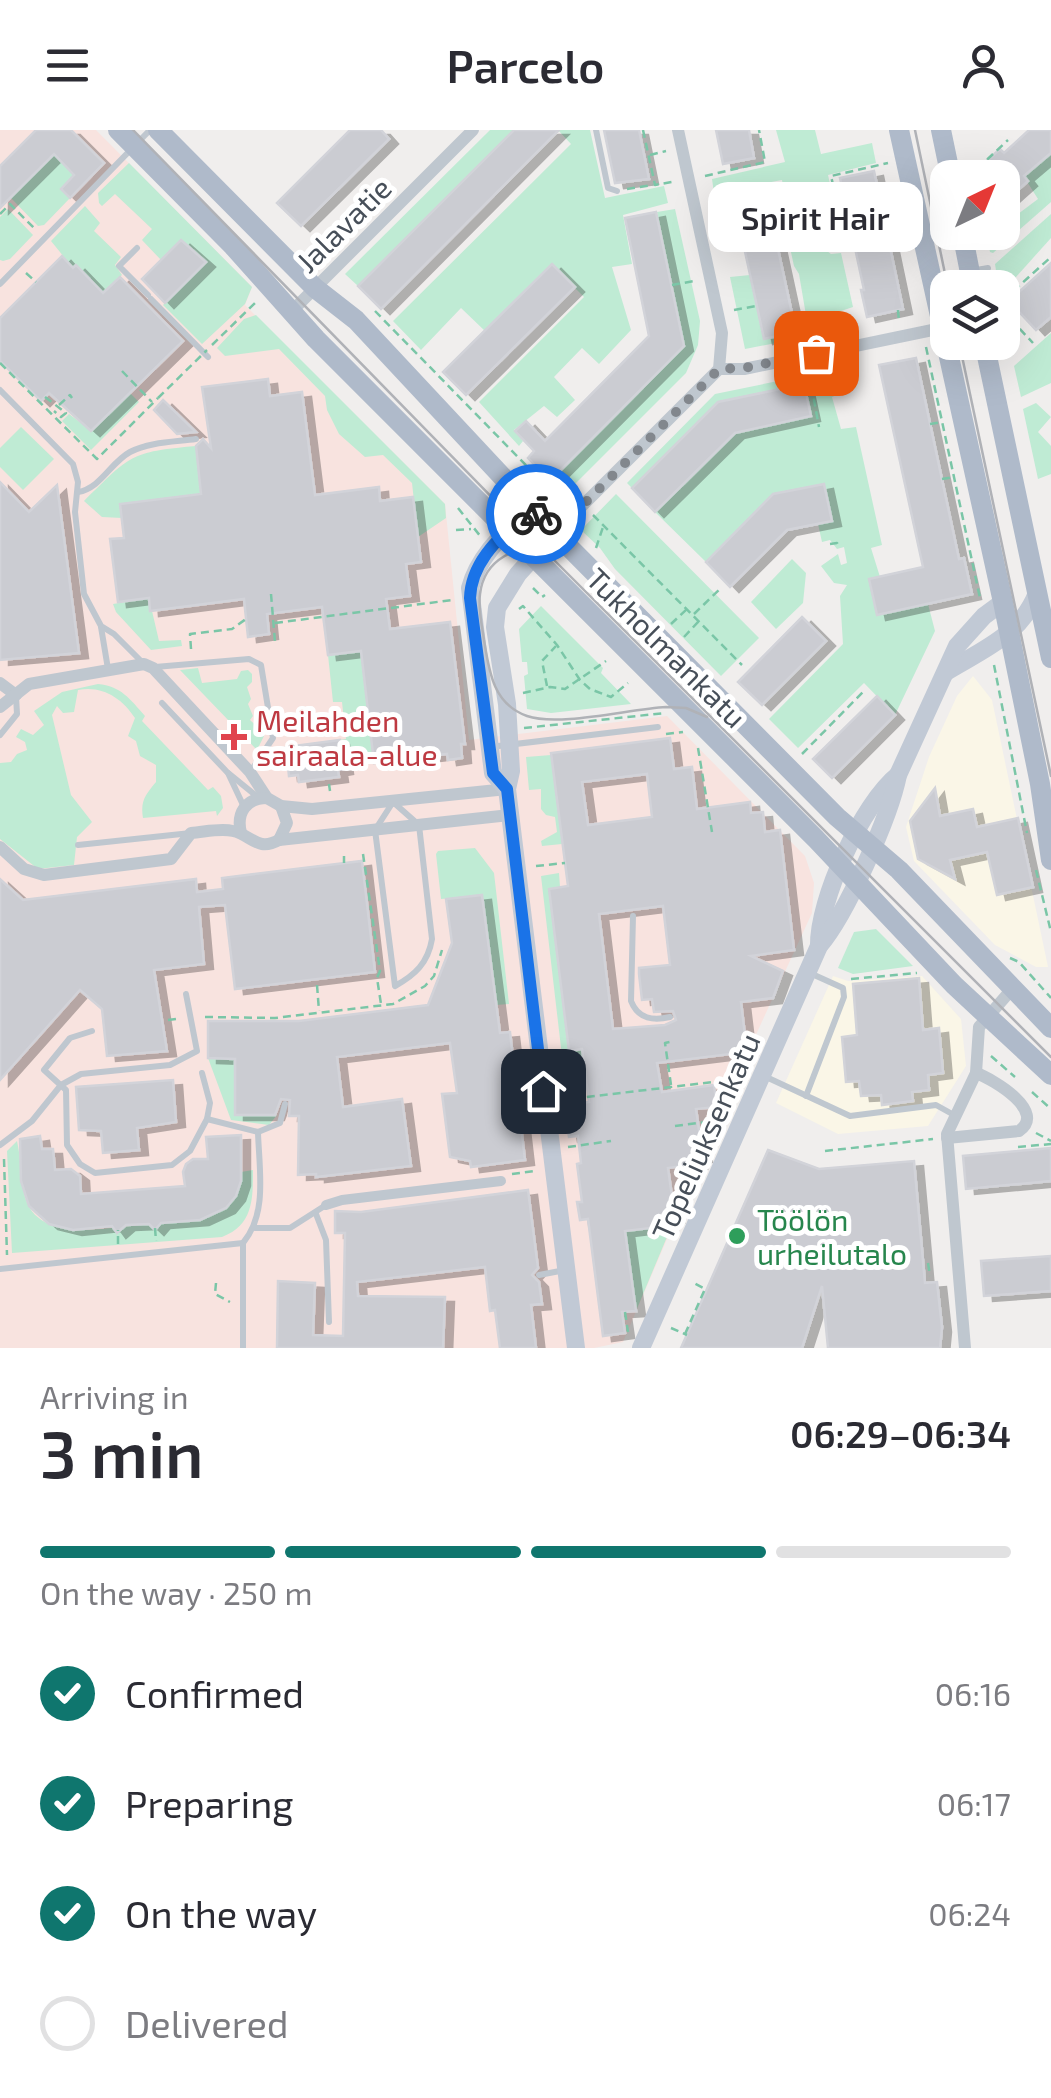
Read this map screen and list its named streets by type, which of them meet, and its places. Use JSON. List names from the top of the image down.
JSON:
{
  "streets": {
    "main road": ["Tukholmankatu", "Topeliuksenkatu"],
    "street": ["Jalavatie"]
  },
  "crossings": [
    ["Jalavatie", "Tukholmankatu"],
    ["Tukholmankatu", "Topeliuksenkatu"]
  ],
  "places": {
    "other": ["Spirit Hair", "Töölön urheilutalo"],
    "health": ["Meilahden sairaala-alue"]
  },
  "north": "top right",
  "page": {
    "header": "Parcelo",
    "bubble": "Spirit Hair",
    "heading": ["3 min", "Arriving in", "06:29–06:34"],
    "bar": "On the way · 250 m",
    "list": [
      ["Confirmed", "06:16"],
      ["Preparing", "06:17"],
      ["On the way", "06:24"],
      "Delivered"
    ]
  }
}
